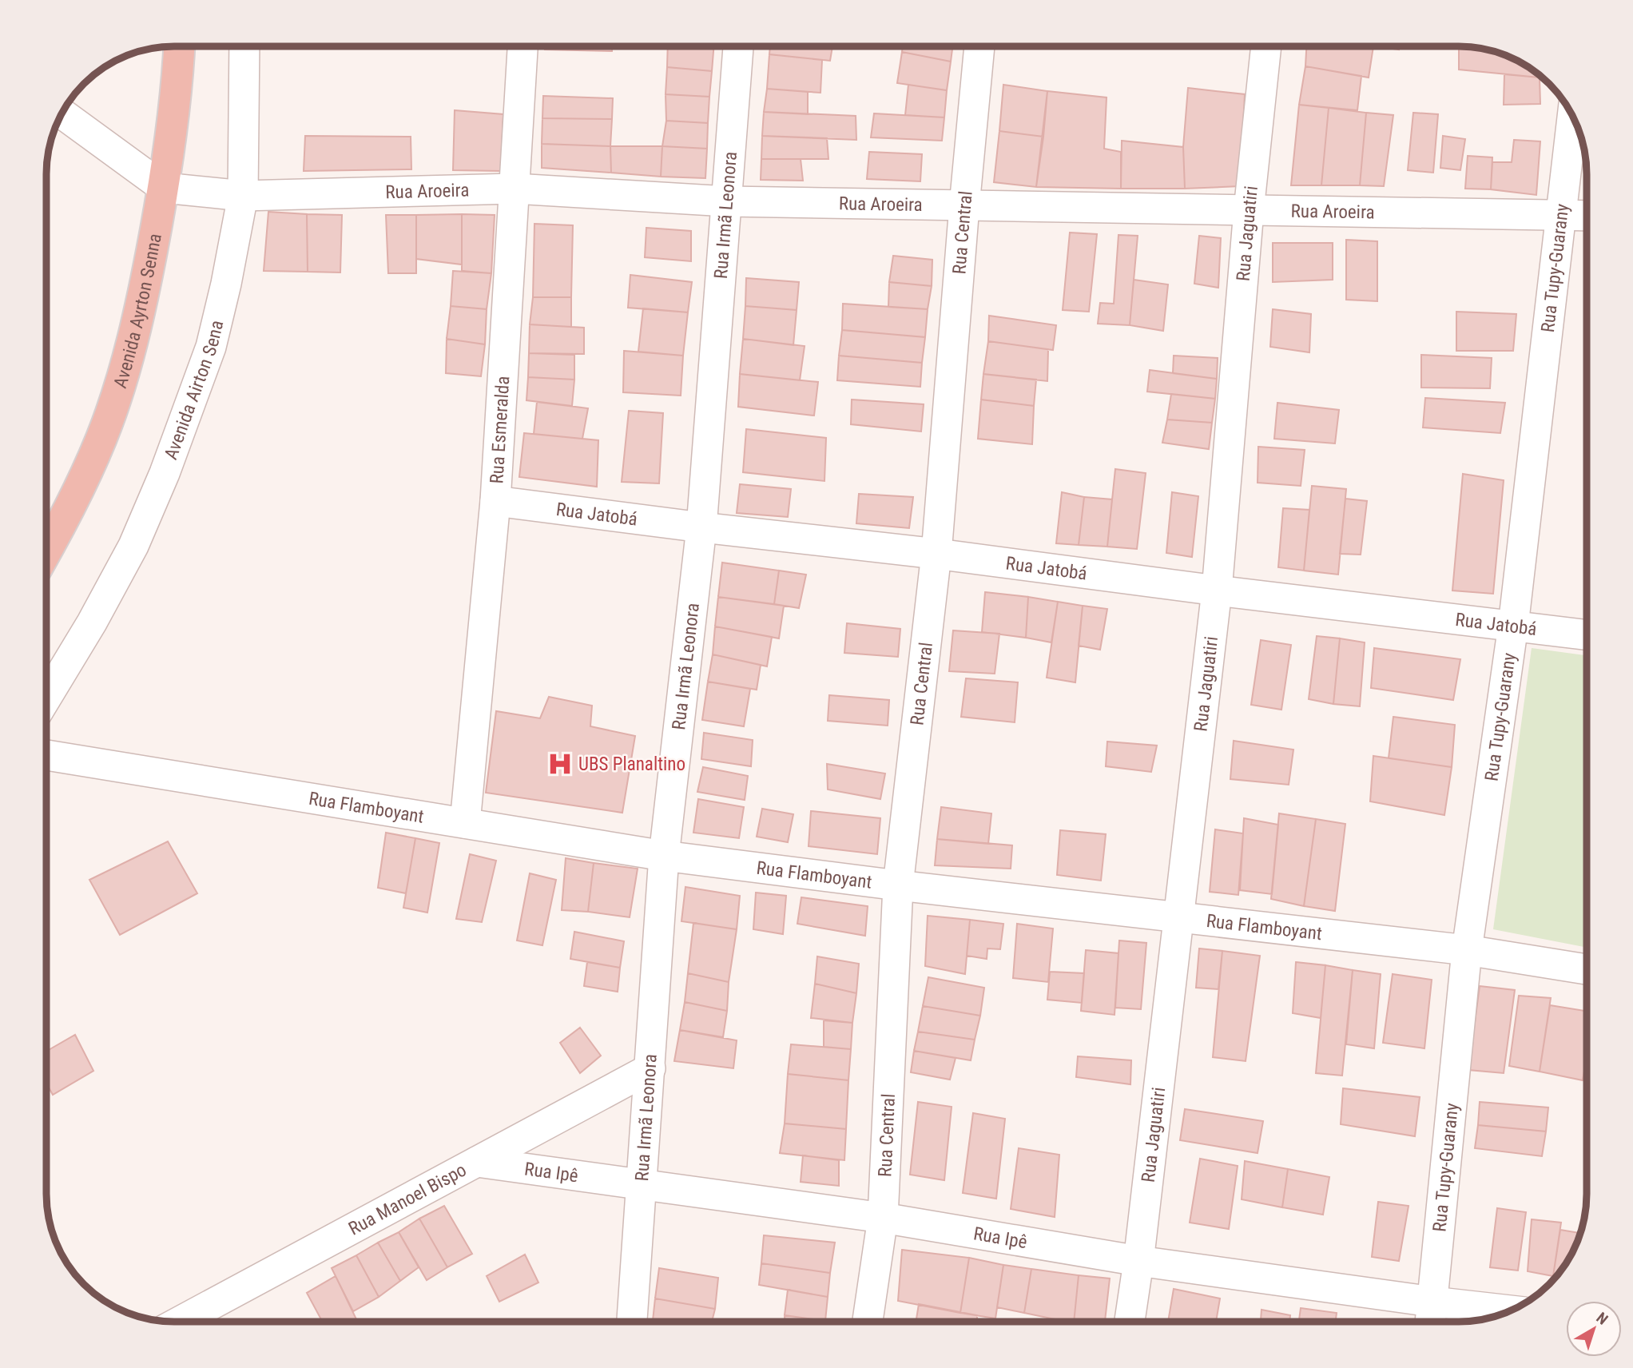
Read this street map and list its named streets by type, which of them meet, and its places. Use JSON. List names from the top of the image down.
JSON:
{
  "streets": {
    "highway": ["Avenida Ayrton Senna"],
    "street": [
      "Rua Aroeira",
      "Rua Irmã Leonora",
      "Rua Central",
      "Rua Jaguatiri",
      "Rua Tupy-Guarany",
      "Avenida Airton Sena",
      "Rua Esmeralda",
      "Rua Jatobá",
      "Rua Flamboyant",
      "Rua Ipê",
      "Rua Manoel Bispo"
    ]
  },
  "crossings": [
    ["Rua Aroeira", "Rua Irmã Leonora"],
    ["Rua Aroeira", "Rua Central"],
    ["Rua Aroeira", "Rua Jaguatiri"],
    ["Rua Aroeira", "Rua Tupy-Guarany"],
    ["Rua Aroeira", "Avenida Ayrton Senna"],
    ["Rua Aroeira", "Avenida Airton Sena"],
    ["Rua Aroeira", "Rua Esmeralda"],
    ["Rua Irmã Leonora", "Rua Jatobá"],
    ["Rua Irmã Leonora", "Rua Flamboyant"],
    ["Rua Irmã Leonora", "Rua Ipê"],
    ["Rua Irmã Leonora", "Rua Manoel Bispo"],
    ["Rua Central", "Rua Jatobá"],
    ["Rua Central", "Rua Flamboyant"],
    ["Rua Central", "Rua Ipê"],
    ["Rua Jaguatiri", "Rua Jatobá"],
    ["Rua Jaguatiri", "Rua Flamboyant"],
    ["Rua Jaguatiri", "Rua Ipê"],
    ["Rua Tupy-Guarany", "Rua Jatobá"],
    ["Rua Tupy-Guarany", "Rua Flamboyant"],
    ["Rua Tupy-Guarany", "Rua Ipê"],
    ["Rua Esmeralda", "Rua Jatobá"],
    ["Rua Esmeralda", "Rua Flamboyant"],
    ["Rua Ipê", "Rua Manoel Bispo"]
  ],
  "places": {
    "hospital": ["UBS Planaltino"]
  },
  "north": "top right"
}
